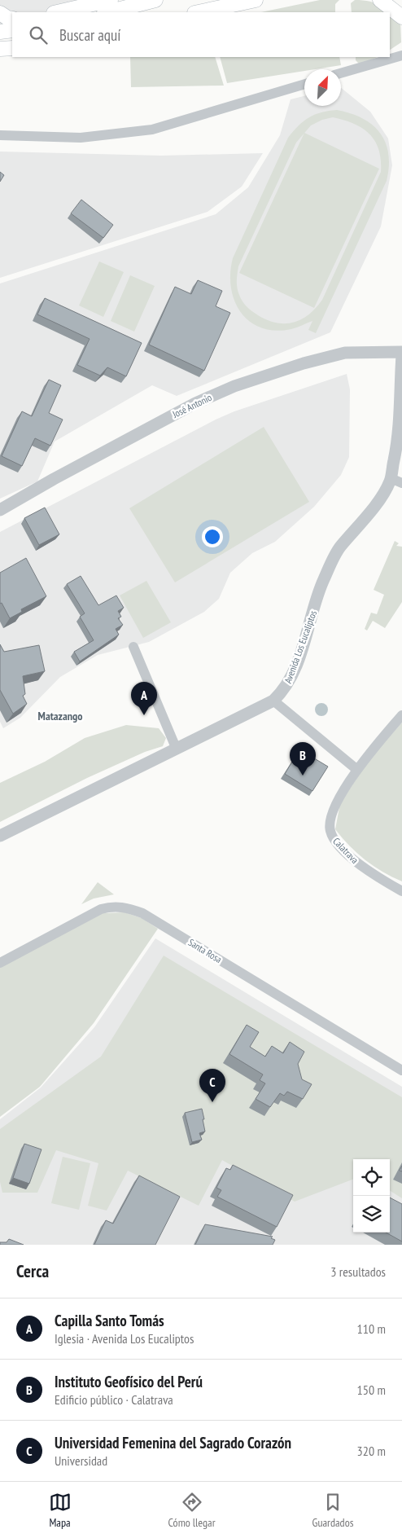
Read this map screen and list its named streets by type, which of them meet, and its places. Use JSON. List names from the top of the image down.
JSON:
{
  "streets": {
    "street": [
      "José Antonio",
      "Avenida Los Eucaliptos",
      "Calatrava",
      "Santa Rosa"
    ]
  },
  "districts": ["Matazango"],
  "north": "top right",
  "page": {
    "search": "Buscar aquí",
    "pins": ["A", "B", "C"],
    "heading": ["Cerca", "3 resultados"],
    "list": [
      {
        "mark": "A",
        "name": "Capilla Santo Tomás",
        "note": "Iglesia · Avenida Los Eucaliptos",
        "value": "110 m"
      },
      {
        "mark": "B",
        "name": "Instituto Geofísico del Perú",
        "note": "Edificio público · Calatrava",
        "value": "150 m"
      },
      {
        "mark": "C",
        "name": "Universidad Femenina del Sagrado Corazón",
        "note": "Universidad",
        "value": "320 m"
      }
    ],
    "nav": ["Mapa", "Cómo llegar", "Guardados"]
  }
}
